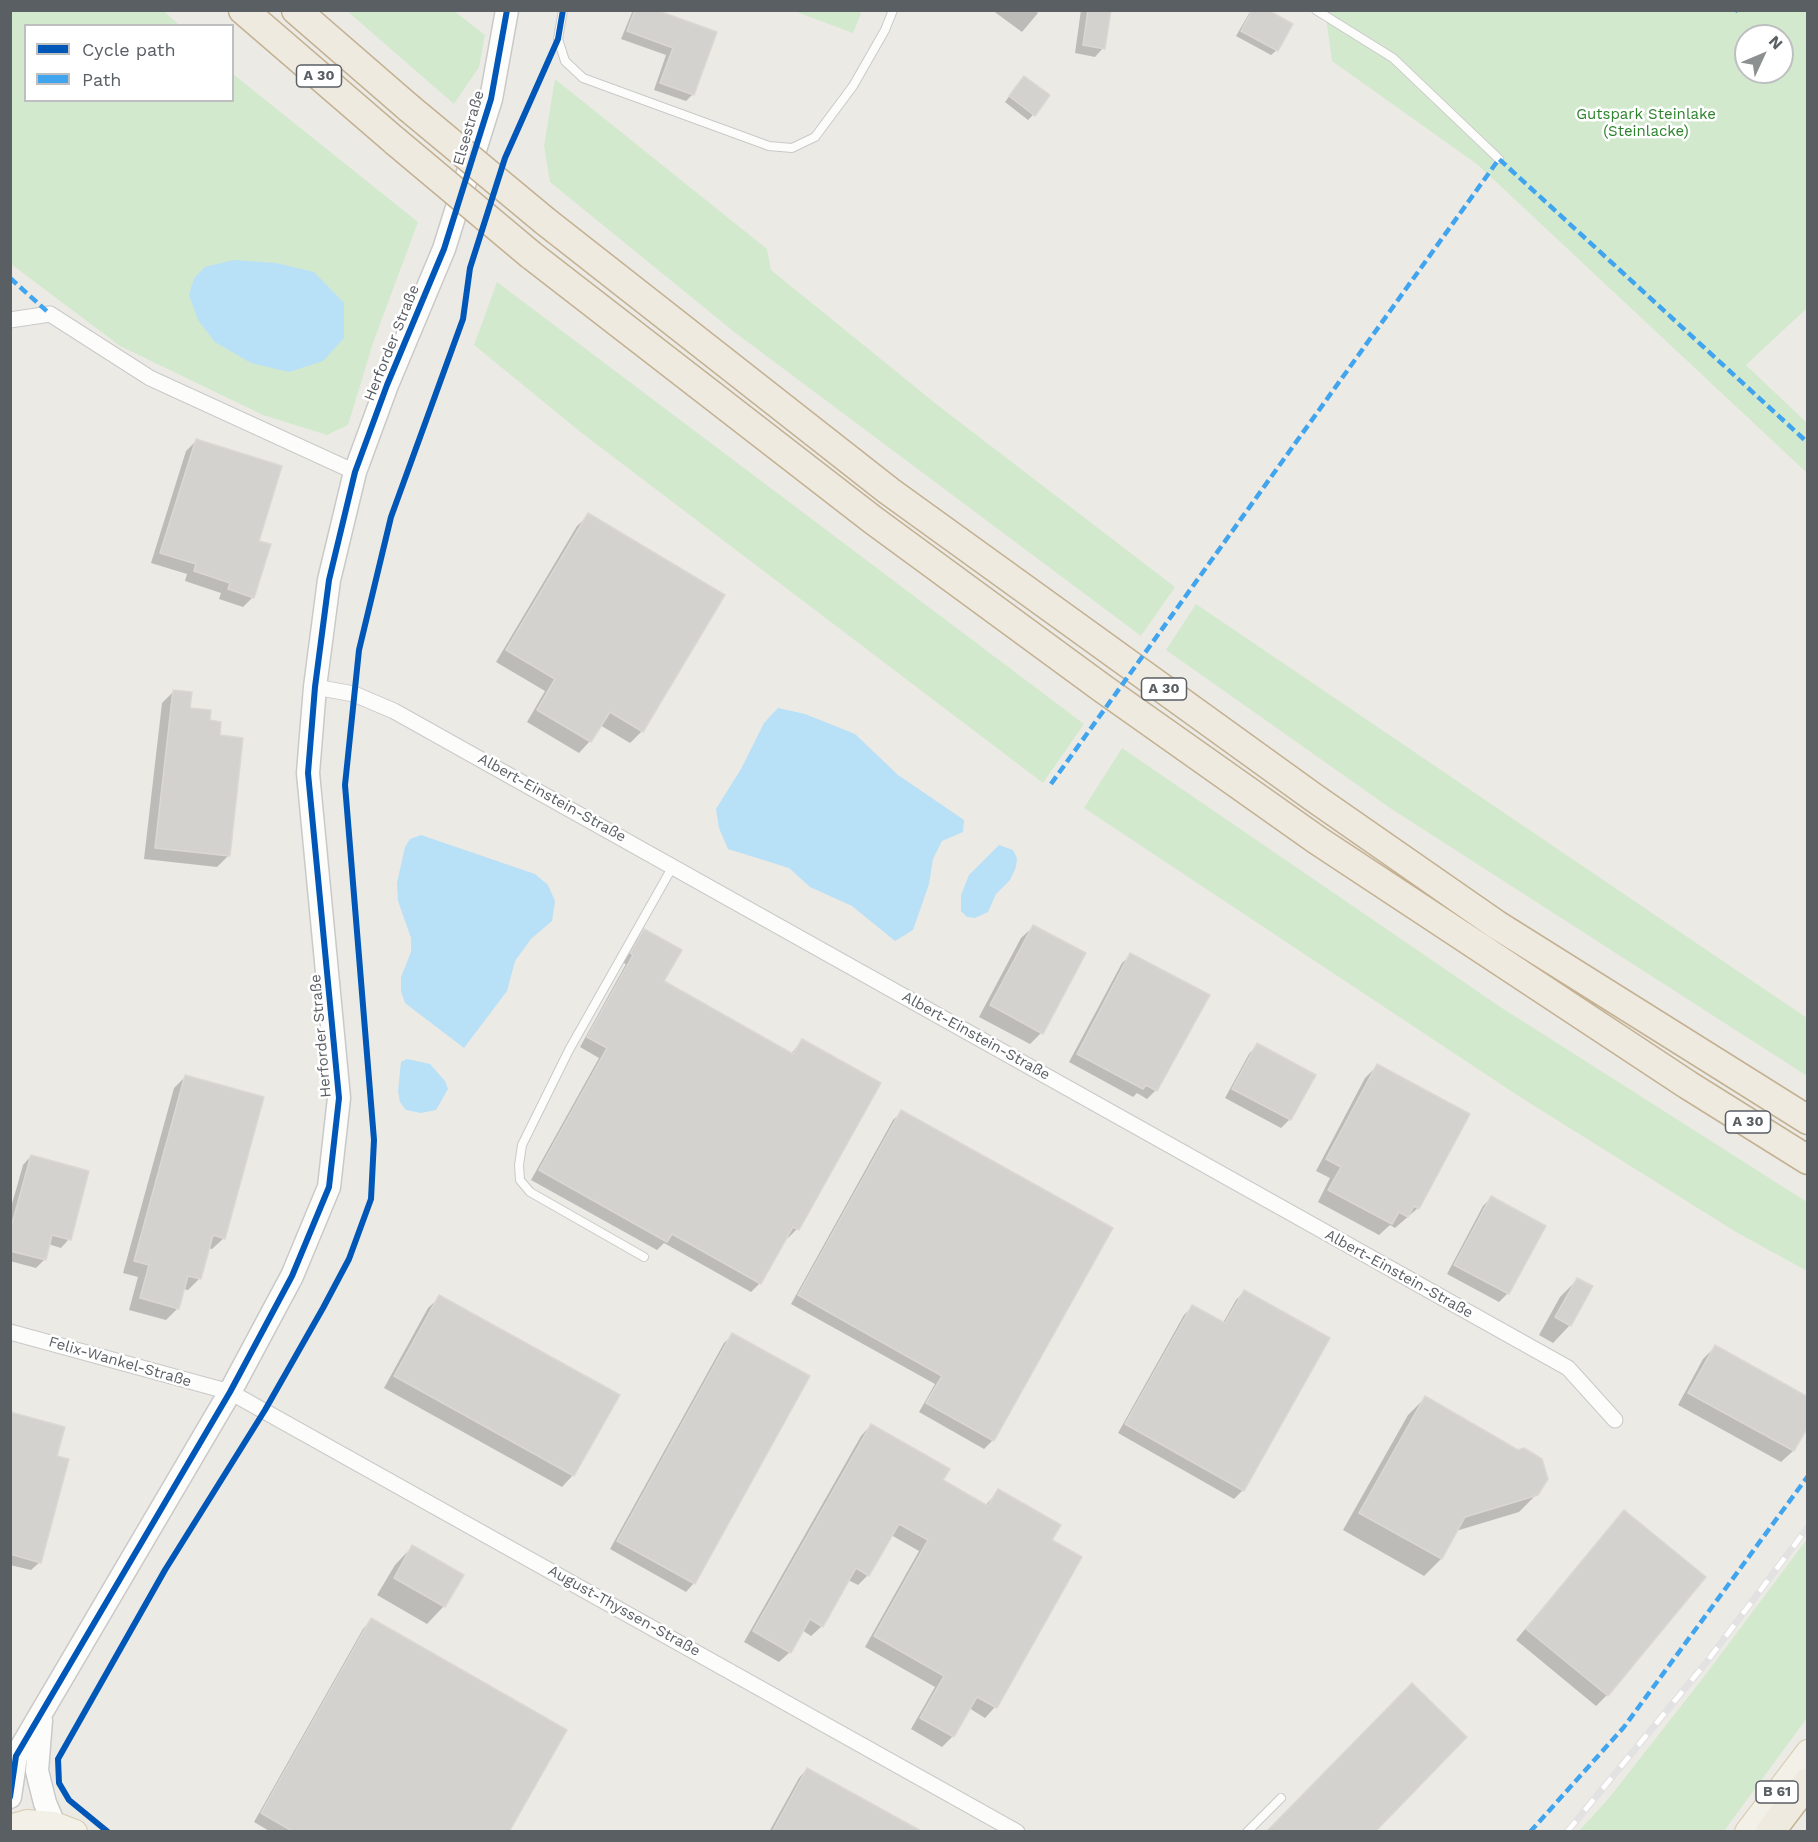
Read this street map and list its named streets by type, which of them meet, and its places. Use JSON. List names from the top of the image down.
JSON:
{
  "streets": {
    "highway": ["A 30"],
    "main road": ["B 61"],
    "street": [
      "Elsestraße",
      "Herforder Straße",
      "Albert-Einstein-Straße",
      "Felix-Wankel-Straße",
      "August-Thyssen-Straße"
    ]
  },
  "crossings": [
    ["Elsestraße", "Herforder Straße"],
    ["Herforder Straße", "Albert-Einstein-Straße"],
    ["Herforder Straße", "Felix-Wankel-Straße"],
    ["Herforder Straße", "August-Thyssen-Straße"],
    ["Felix-Wankel-Straße", "August-Thyssen-Straße"]
  ],
  "parks": ["Gutspark Steinlake (Steinlacke)"],
  "legend": ["Cycle path", "Path"],
  "north": "top right"
}
